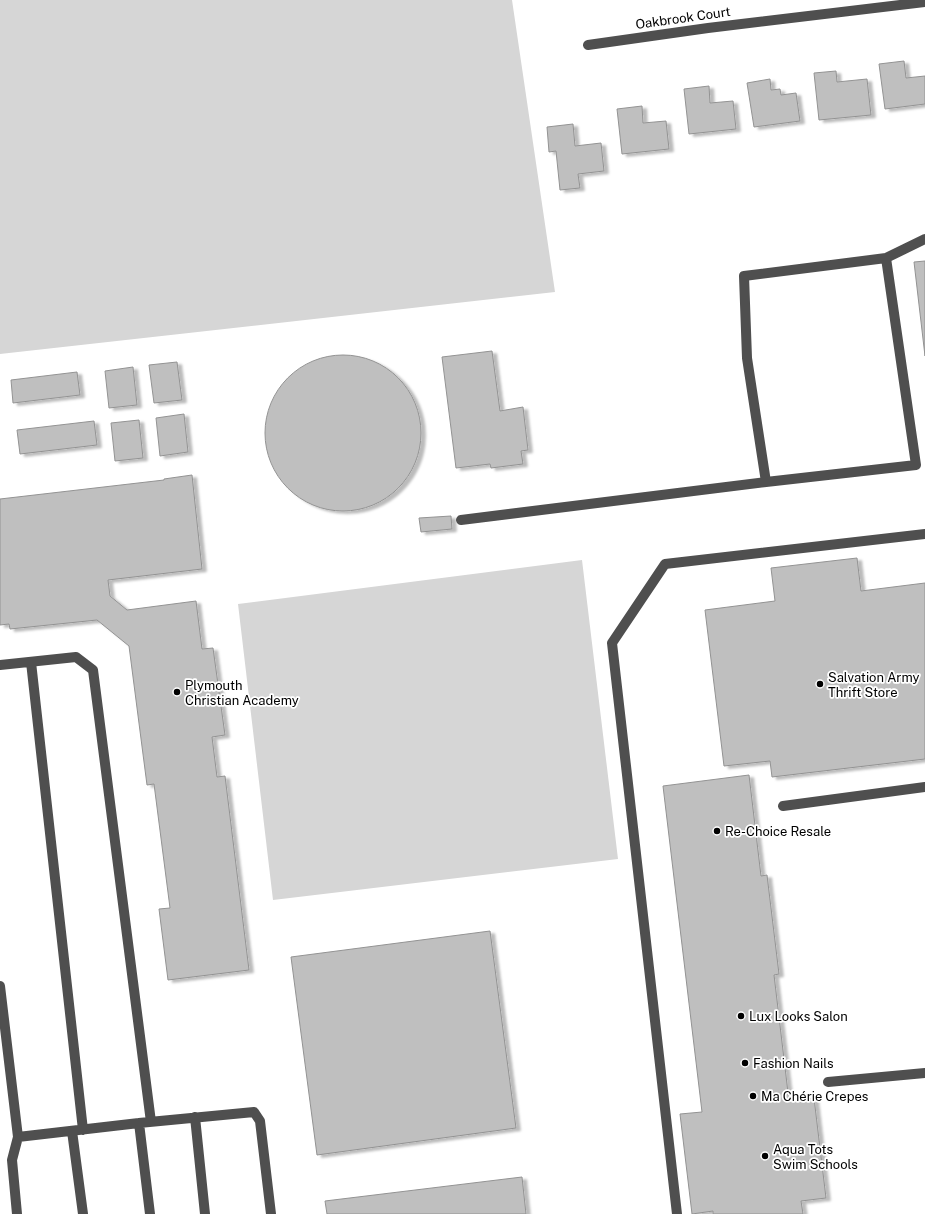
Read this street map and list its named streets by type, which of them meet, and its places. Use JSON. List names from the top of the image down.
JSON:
{
  "streets": {
    "street": ["Oakbrook Court"]
  },
  "places": [
    "Salvation Army Thrift Store",
    "Plymouth Christian Academy",
    "Re-Choice Resale",
    "Lux Looks Salon",
    "Fashion Nails",
    "Ma Chérie Crepes",
    "Aqua Tots Swim Schools"
  ]
}
